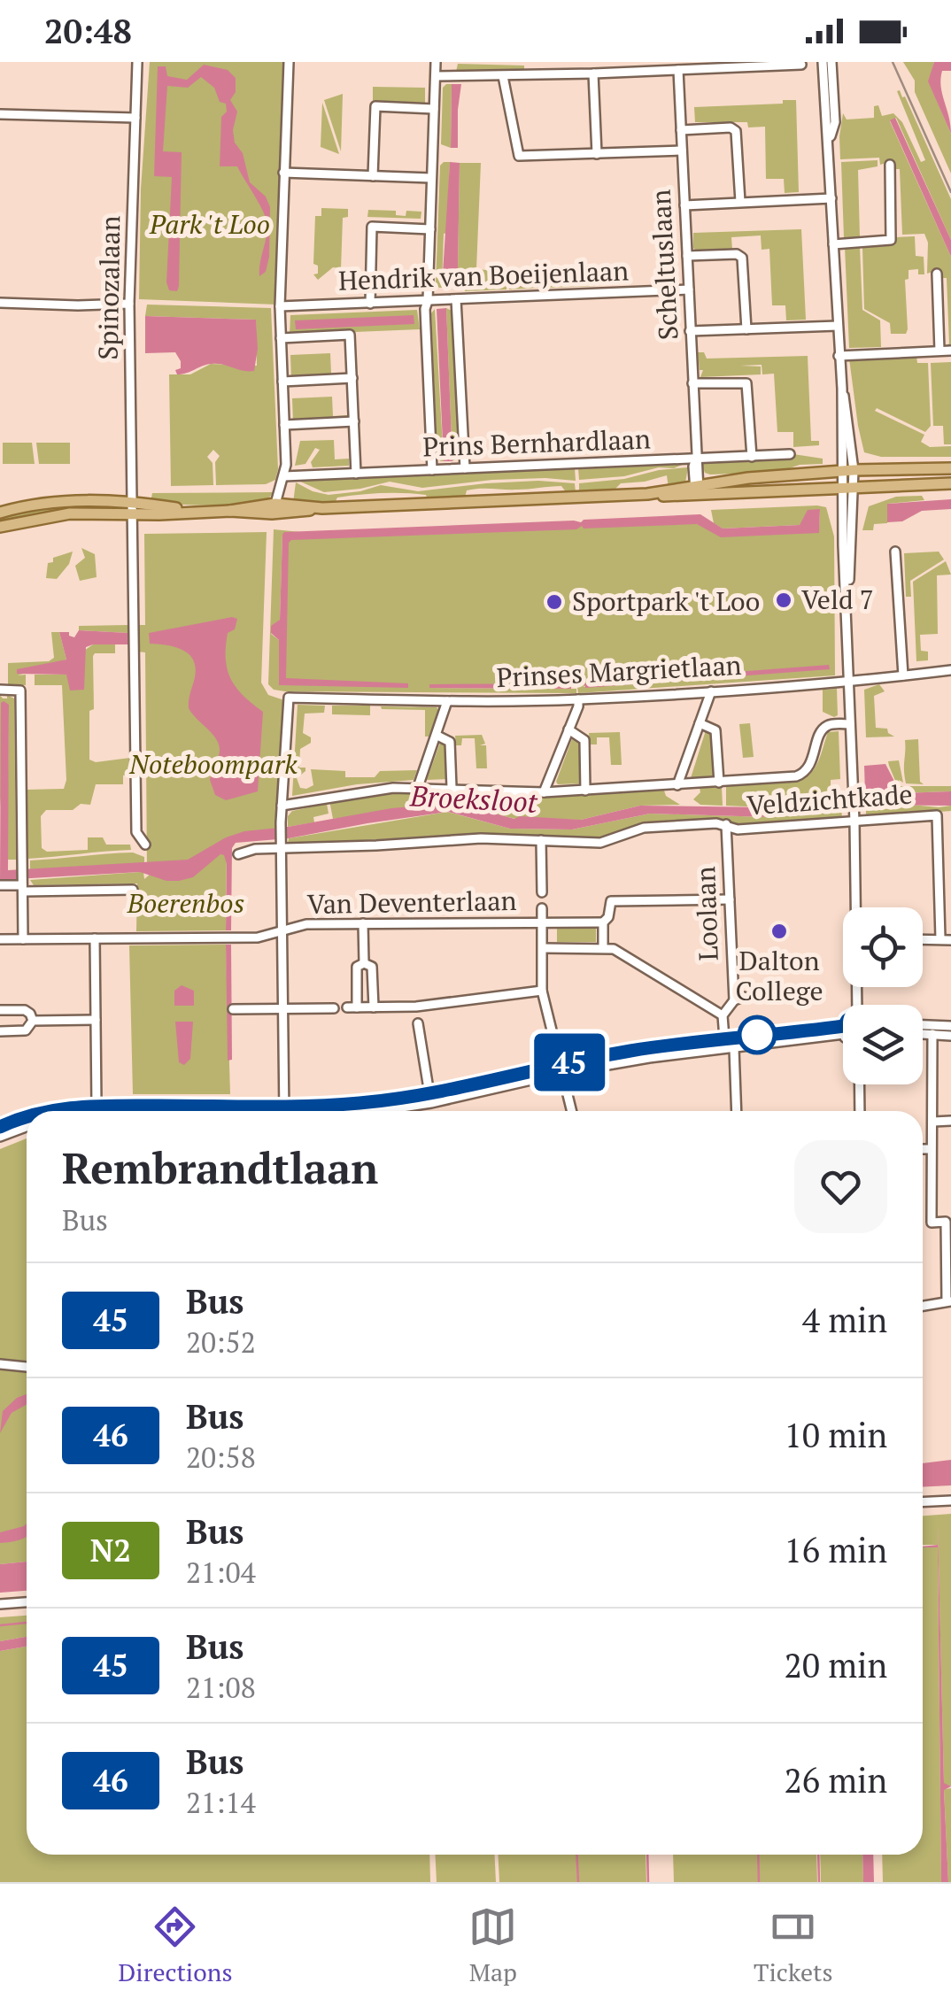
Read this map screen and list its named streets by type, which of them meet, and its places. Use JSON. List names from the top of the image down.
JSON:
{
  "streets": {
    "main road": ["Prins Bernhardlaan"],
    "street": [
      "Scheltuslaan",
      "Hendrik van Boeijenlaan",
      "Spinozalaan",
      "Prinses Margrietlaan",
      "Veldzichtkade",
      "Van Deventerlaan",
      "Loolaan"
    ]
  },
  "crossings": [
    ["Scheltuslaan", "Hendrik van Boeijenlaan"],
    ["Scheltuslaan", "Prins Bernhardlaan"],
    ["Spinozalaan", "Prins Bernhardlaan"],
    ["Veldzichtkade", "Loolaan"]
  ],
  "water": ["Broeksloot"],
  "parks": ["Park 't Loo", "Noteboompark", "Boerenbos"],
  "places": ["Veld 7", "Sportpark 't Loo", "Dalton College"],
  "lines": ["bus line 45"],
  "page": {
    "status": "20:48",
    "on_map": "45",
    "heading": ["Rembrandtlaan", "Bus"],
    "list": [
      {
        "mark": "45",
        "name": "Bus",
        "note": "20:52",
        "value": "4 min"
      },
      {
        "mark": "46",
        "name": "Bus",
        "note": "20:58",
        "value": "10 min"
      },
      {
        "mark": "N2",
        "name": "Bus",
        "note": "21:04",
        "value": "16 min"
      },
      {
        "mark": "45",
        "name": "Bus",
        "note": "21:08",
        "value": "20 min"
      },
      {
        "mark": "46",
        "name": "Bus",
        "note": "21:14",
        "value": "26 min"
      }
    ],
    "tabs": ["Directions", "Map", "Tickets"]
  }
}
